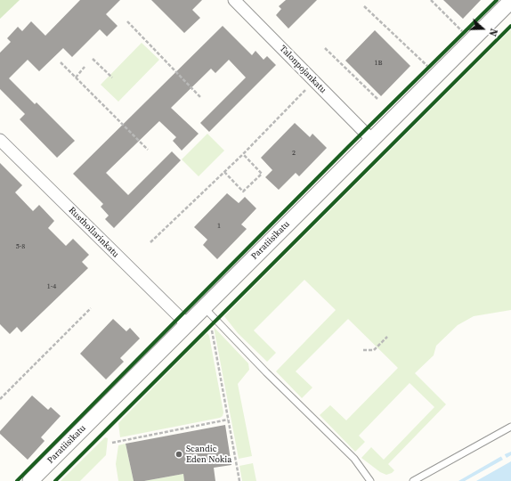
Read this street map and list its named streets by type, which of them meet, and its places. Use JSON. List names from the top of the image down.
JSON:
{
  "streets": {
    "street": ["Talonpojankatu", "Rusthollarinkatu", "Paratiisikatu"]
  },
  "crossings": [
    ["Talonpojankatu", "Paratiisikatu"],
    ["Rusthollarinkatu", "Paratiisikatu"]
  ],
  "places": ["Scandic Eden Nokia"],
  "house_numbers": [
    "1B",
    "2",
    "1",
    "5-8",
    "1-4"
  ],
  "north": "right"
}
